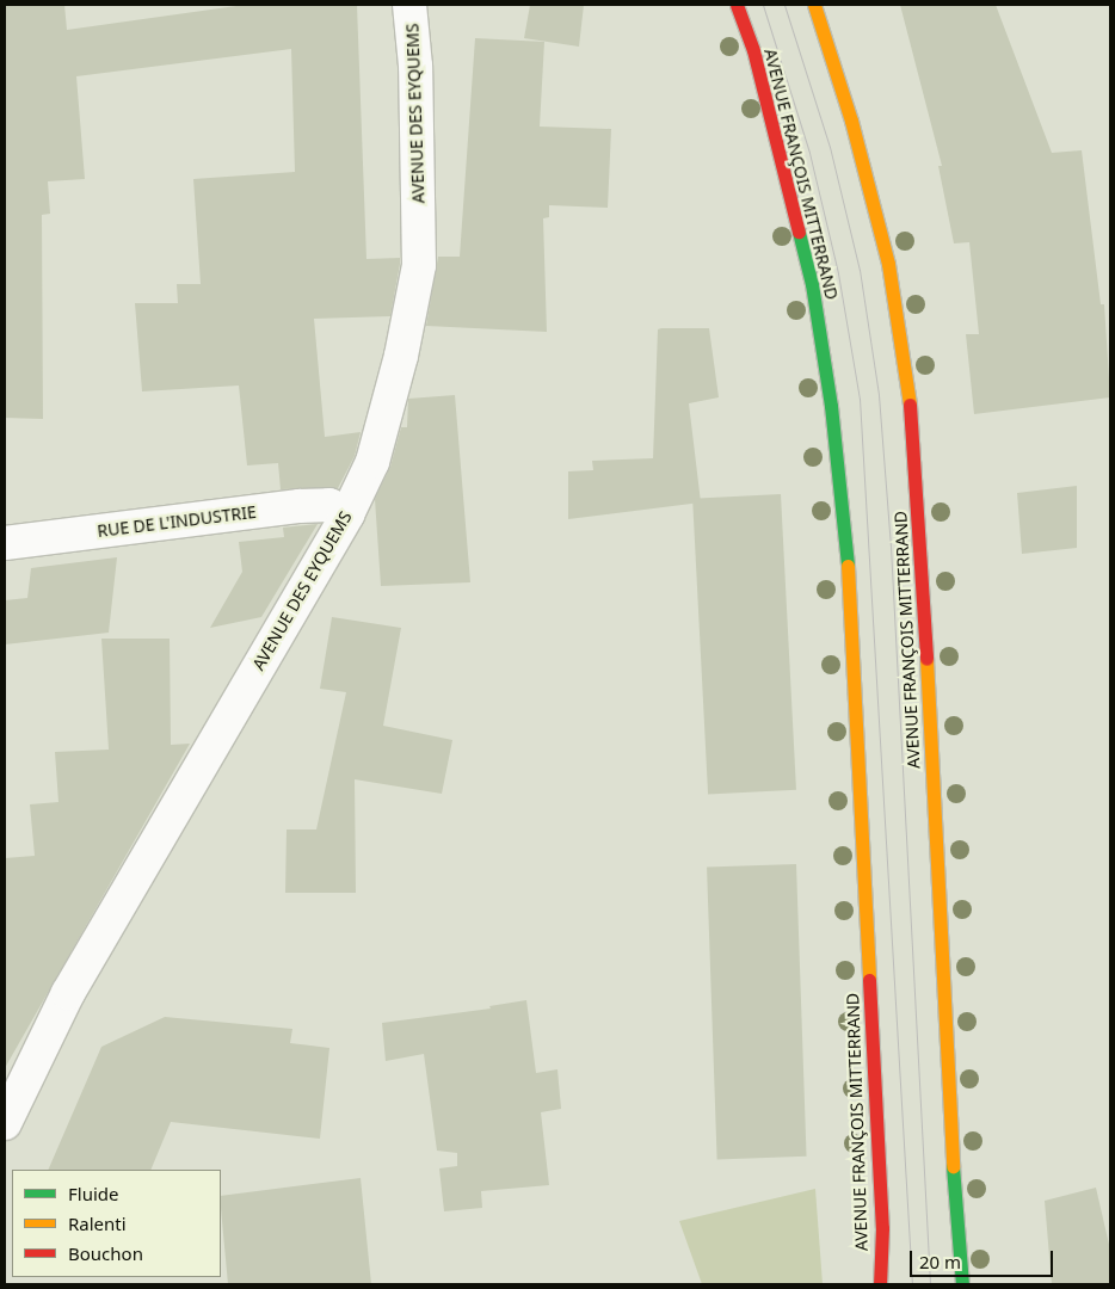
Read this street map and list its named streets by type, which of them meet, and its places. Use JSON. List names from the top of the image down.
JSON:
{
  "streets": {
    "main road": ["AVENUE FRANÇOIS MITTERRAND"],
    "street": ["AVENUE DES EYQUEMS", "RUE DE L'INDUSTRIE"]
  },
  "crossings": [
    ["AVENUE DES EYQUEMS", "RUE DE L'INDUSTRIE"]
  ],
  "legend": ["Fluide", "Ralenti", "Bouchon"],
  "scale_bar": "20 m"
}
